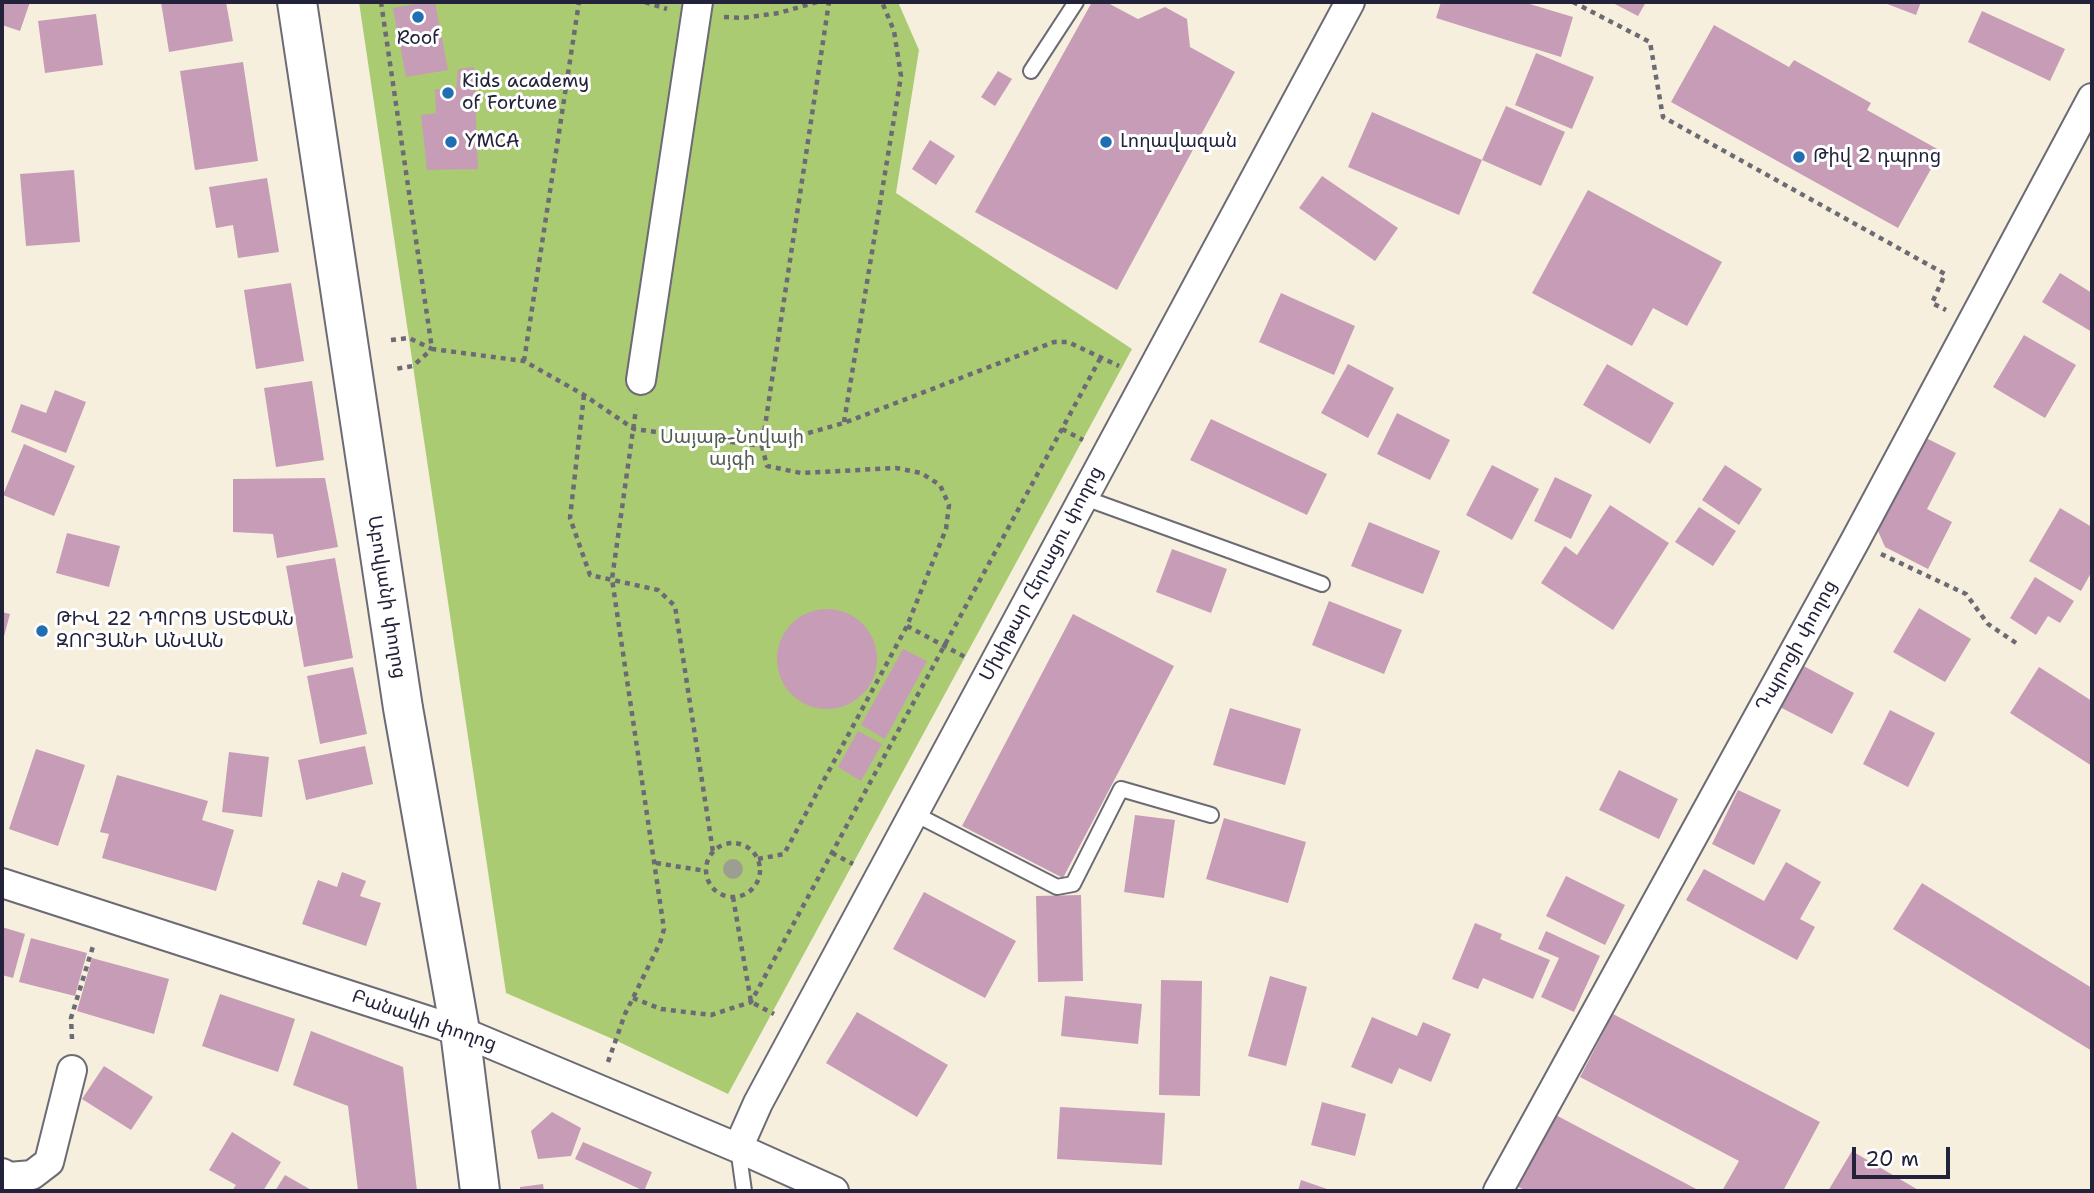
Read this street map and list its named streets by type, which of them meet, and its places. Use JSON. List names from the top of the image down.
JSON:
{
  "streets": {
    "street": [
      "Մխիթար Հերացու փողոց",
      "Աբովյանի փողոց",
      "Դպրոցի փողոց",
      "Բանակի փողոց"
    ]
  },
  "crossings": [
    ["Մխիթար Հերացու փողոց", "Բանակի փողոց"],
    ["Աբովյանի փողոց", "Բանակի փողոց"]
  ],
  "parks": ["Սայաթ-Նովայի այգի"],
  "places": [
    "Roof",
    "Kids academy of Fortune",
    "YMCA",
    "Լողավազան",
    "Թիվ 2 դպրոց",
    "ԹԻՎ 22 ԴՊՐՈՑ ՍՏԵՓԱՆ ԶՈՐՅԱՆԻ ԱՆՎԱՆ"
  ],
  "scale_bar": "20 m"
}
